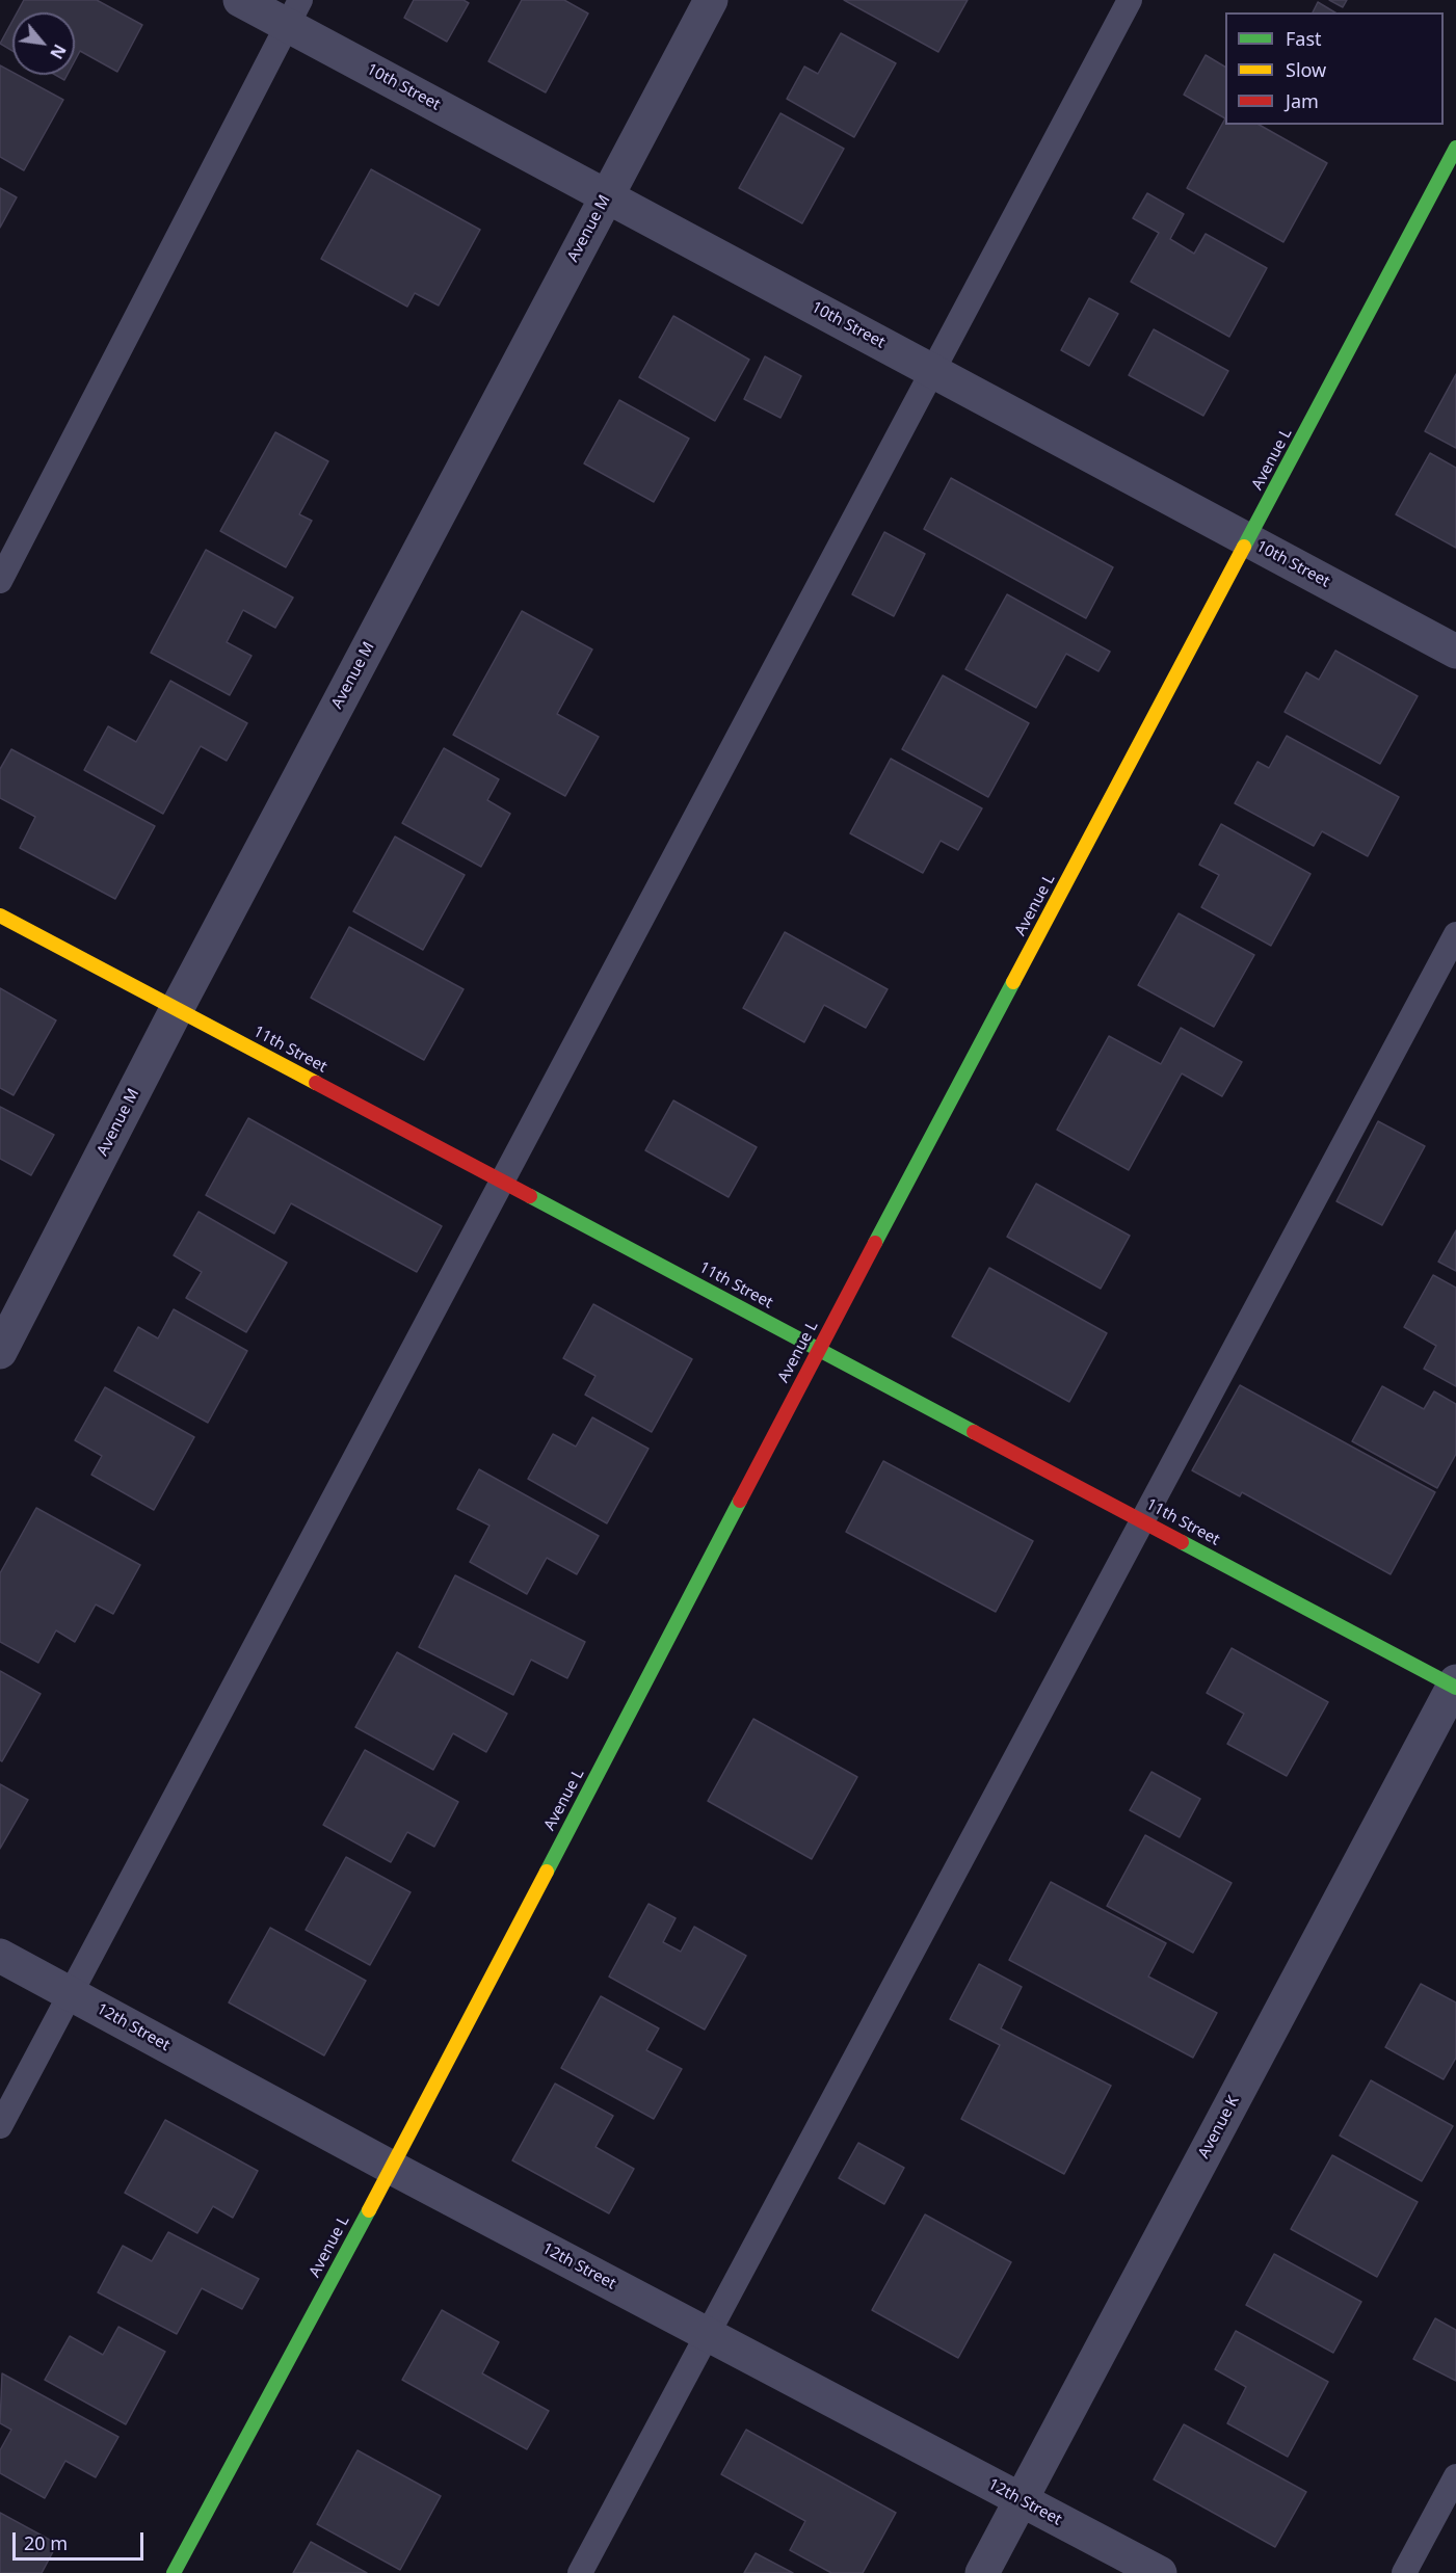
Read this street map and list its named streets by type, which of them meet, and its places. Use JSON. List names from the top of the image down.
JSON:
{
  "streets": {
    "street": [
      "10th Street",
      "Avenue M",
      "Avenue L",
      "11th Street",
      "12th Street",
      "Avenue K"
    ]
  },
  "crossings": [
    ["10th Street", "Avenue M"],
    ["10th Street", "Avenue L"],
    ["Avenue M", "11th Street"],
    ["Avenue L", "11th Street"],
    ["Avenue L", "12th Street"],
    ["11th Street", "Avenue K"],
    ["12th Street", "Avenue K"]
  ],
  "legend": ["Fast", "Slow", "Jam"],
  "scale_bar": "20 m",
  "north": "bottom right"
}
